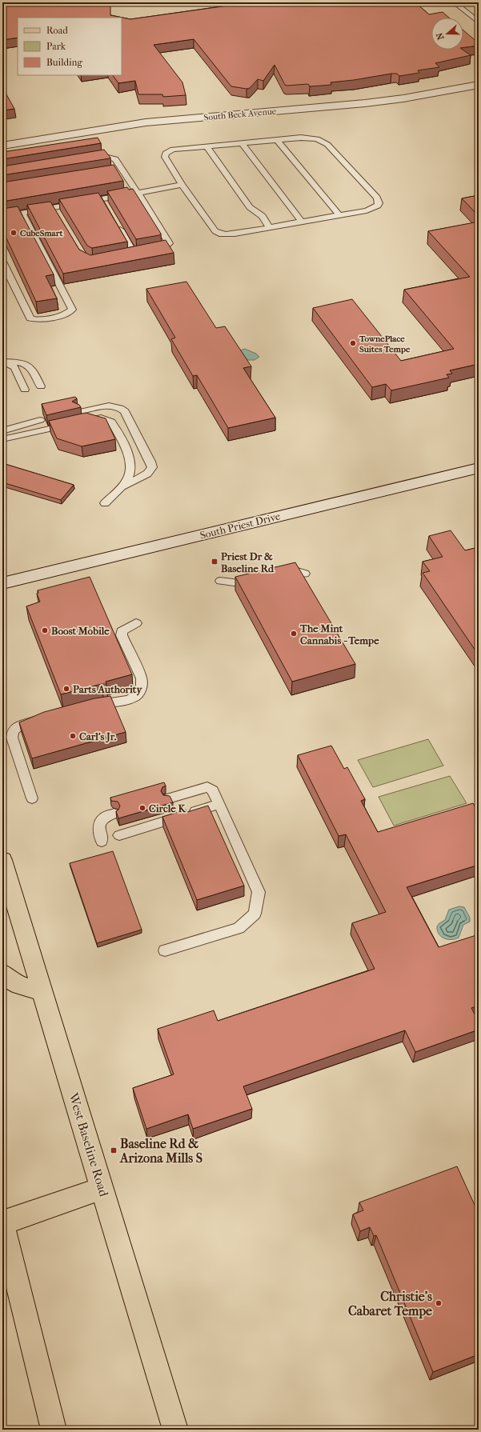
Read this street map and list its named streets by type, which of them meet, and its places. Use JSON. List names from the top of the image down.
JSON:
{
  "streets": {
    "main road": ["West Baseline Road"],
    "street": ["South Beck Avenue", "South Priest Drive"]
  },
  "places": {
    "other": [
      "CubeSmart",
      "TownePlace Suites Tempe",
      "Boost Mobile",
      "The Mint Cannabis - Tempe",
      "Parts Authority",
      "Carl's Jr.",
      "Circle K",
      "Christie's Cabaret Tempe"
    ],
    "transit": ["Priest Dr & Baseline Rd", "Baseline Rd & Arizona Mills S"]
  },
  "legend": ["Road", "Park", "Building"],
  "north": "left"
}
